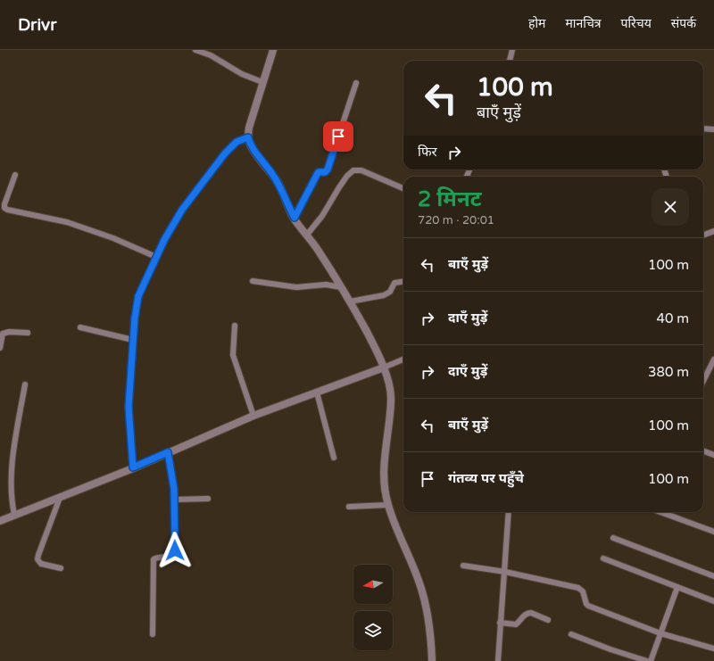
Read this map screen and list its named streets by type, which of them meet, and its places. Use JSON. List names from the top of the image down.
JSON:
{
  "north": "left",
  "page": {
    "header": "Drivr",
    "nav": [
      "होम",
      "मानचित्र",
      "परिचय",
      "संपर्क"
    ],
    "turn": ["100 m", "बाएँ मुड़ें"],
    "then": "फिर",
    "heading": ["2 मिनट", "720 m · 20:01"],
    "list": [
      {
        "name": "बाएँ मुड़ें",
        "value": "100 m"
      },
      {
        "name": "दाएँ मुड़ें",
        "value": "40 m"
      },
      {
        "name": "दाएँ मुड़ें",
        "value": "380 m"
      },
      {
        "name": "बाएँ मुड़ें",
        "value": "100 m"
      },
      {
        "name": "गंतव्य पर पहुँचे",
        "value": "100 m"
      }
    ]
  }
}
